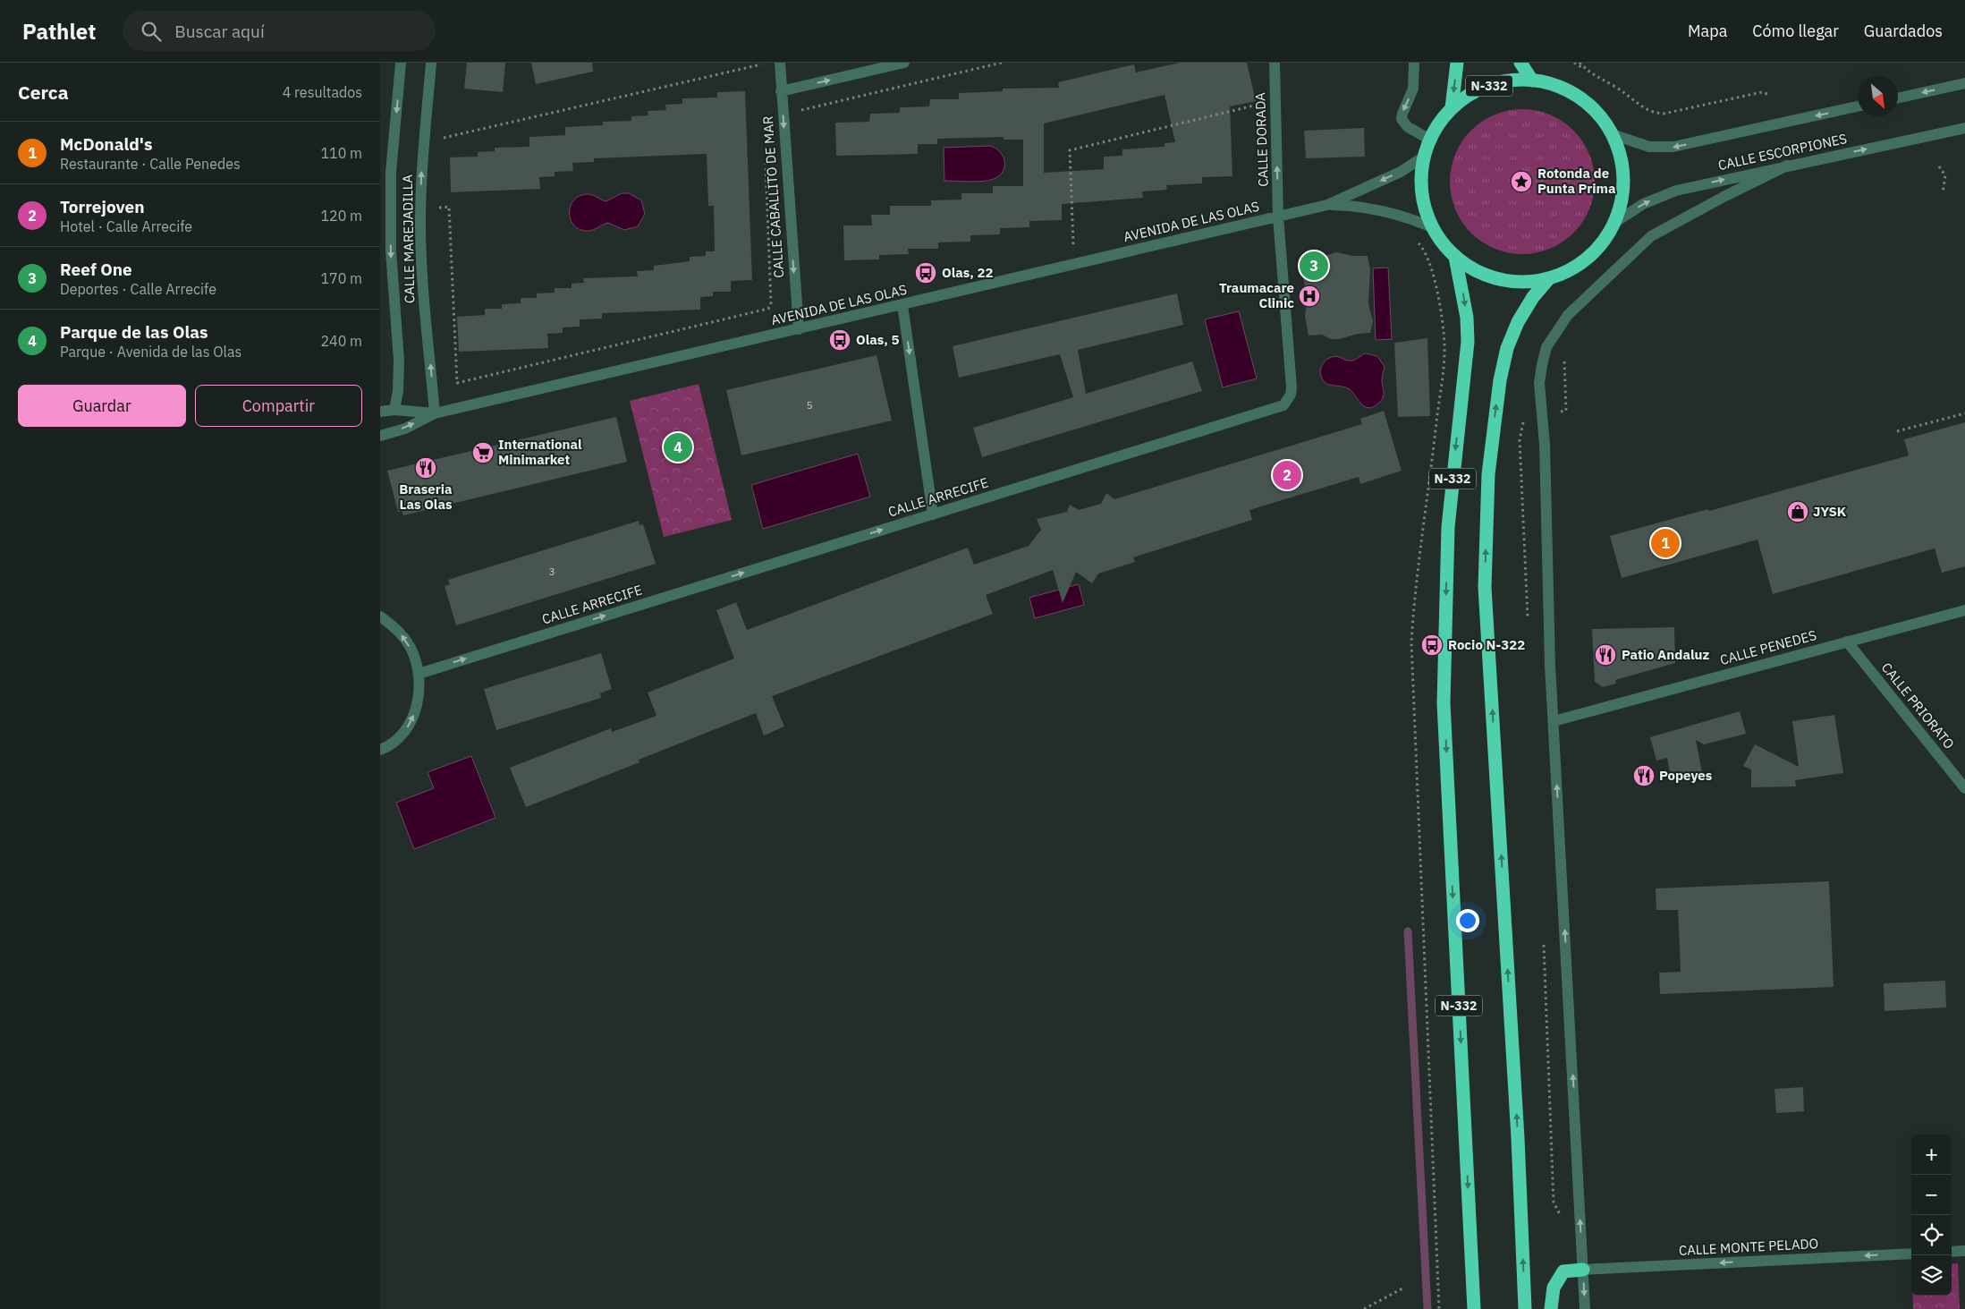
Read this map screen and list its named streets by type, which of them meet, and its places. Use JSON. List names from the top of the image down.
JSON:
{
  "streets": {
    "highway": ["N-332"],
    "street": [
      "CALLE DORADA",
      "CALLE ESCORPIONES",
      "CALLE CABALLITO DE MAR",
      "AVENIDA DE LAS OLAS",
      "CALLE MAREJADILLA",
      "CALLE ARRECIFE",
      "CALLE PENEDES",
      "CALLE PRIORATO",
      "CALLE MONTE PELADO"
    ]
  },
  "crossings": [
    ["N-332", "CALLE ESCORPIONES"],
    ["N-332", "AVENIDA DE LAS OLAS"],
    ["CALLE DORADA", "AVENIDA DE LAS OLAS"],
    ["CALLE DORADA", "CALLE ARRECIFE"],
    ["CALLE CABALLITO DE MAR", "AVENIDA DE LAS OLAS"],
    ["AVENIDA DE LAS OLAS", "CALLE MAREJADILLA"],
    ["AVENIDA DE LAS OLAS", "CALLE ARRECIFE"],
    ["CALLE PENEDES", "CALLE PRIORATO"]
  ],
  "one_way": [
    "CALLE DORADA",
    "CALLE CABALLITO DE MAR",
    "CALLE ARRECIFE",
    "CALLE MONTE PELADO"
  ],
  "places": {
    "place": ["Rotonda de Punta Prima"],
    "bus stop": ["Olas, 22", "Olas, 5", "Rocio N-322"],
    "hospital": ["Traumacare Clinic"],
    "supermarket": ["International Minimarket"],
    "restaurant": ["Braseria Las Olas", "Patio Andaluz", "Popeyes"],
    "shop": ["JYSK"]
  },
  "house_numbers": ["5", "3"],
  "north": "bottom right",
  "page": {
    "header": "Pathlet",
    "search": "Buscar aquí",
    "nav": ["Mapa", "Cómo llegar", "Guardados"],
    "heading": ["Cerca", "4 resultados"],
    "list": [
      {
        "mark": "1",
        "name": "McDonald's",
        "note": "Restaurante · Calle Penedes",
        "value": "110 m"
      },
      {
        "mark": "2",
        "name": "Torrejoven",
        "note": "Hotel · Calle Arrecife",
        "value": "120 m"
      },
      {
        "mark": "3",
        "name": "Reef One",
        "note": "Deportes · Calle Arrecife",
        "value": "170 m"
      },
      {
        "mark": "4",
        "name": "Parque de las Olas",
        "note": "Parque · Avenida de las Olas",
        "value": "240 m"
      }
    ],
    "pins": [
      "3",
      "4",
      "2",
      "1"
    ],
    "buttons": ["Guardar", "Compartir"],
    "map_buttons": ["+", "−"]
  }
}
